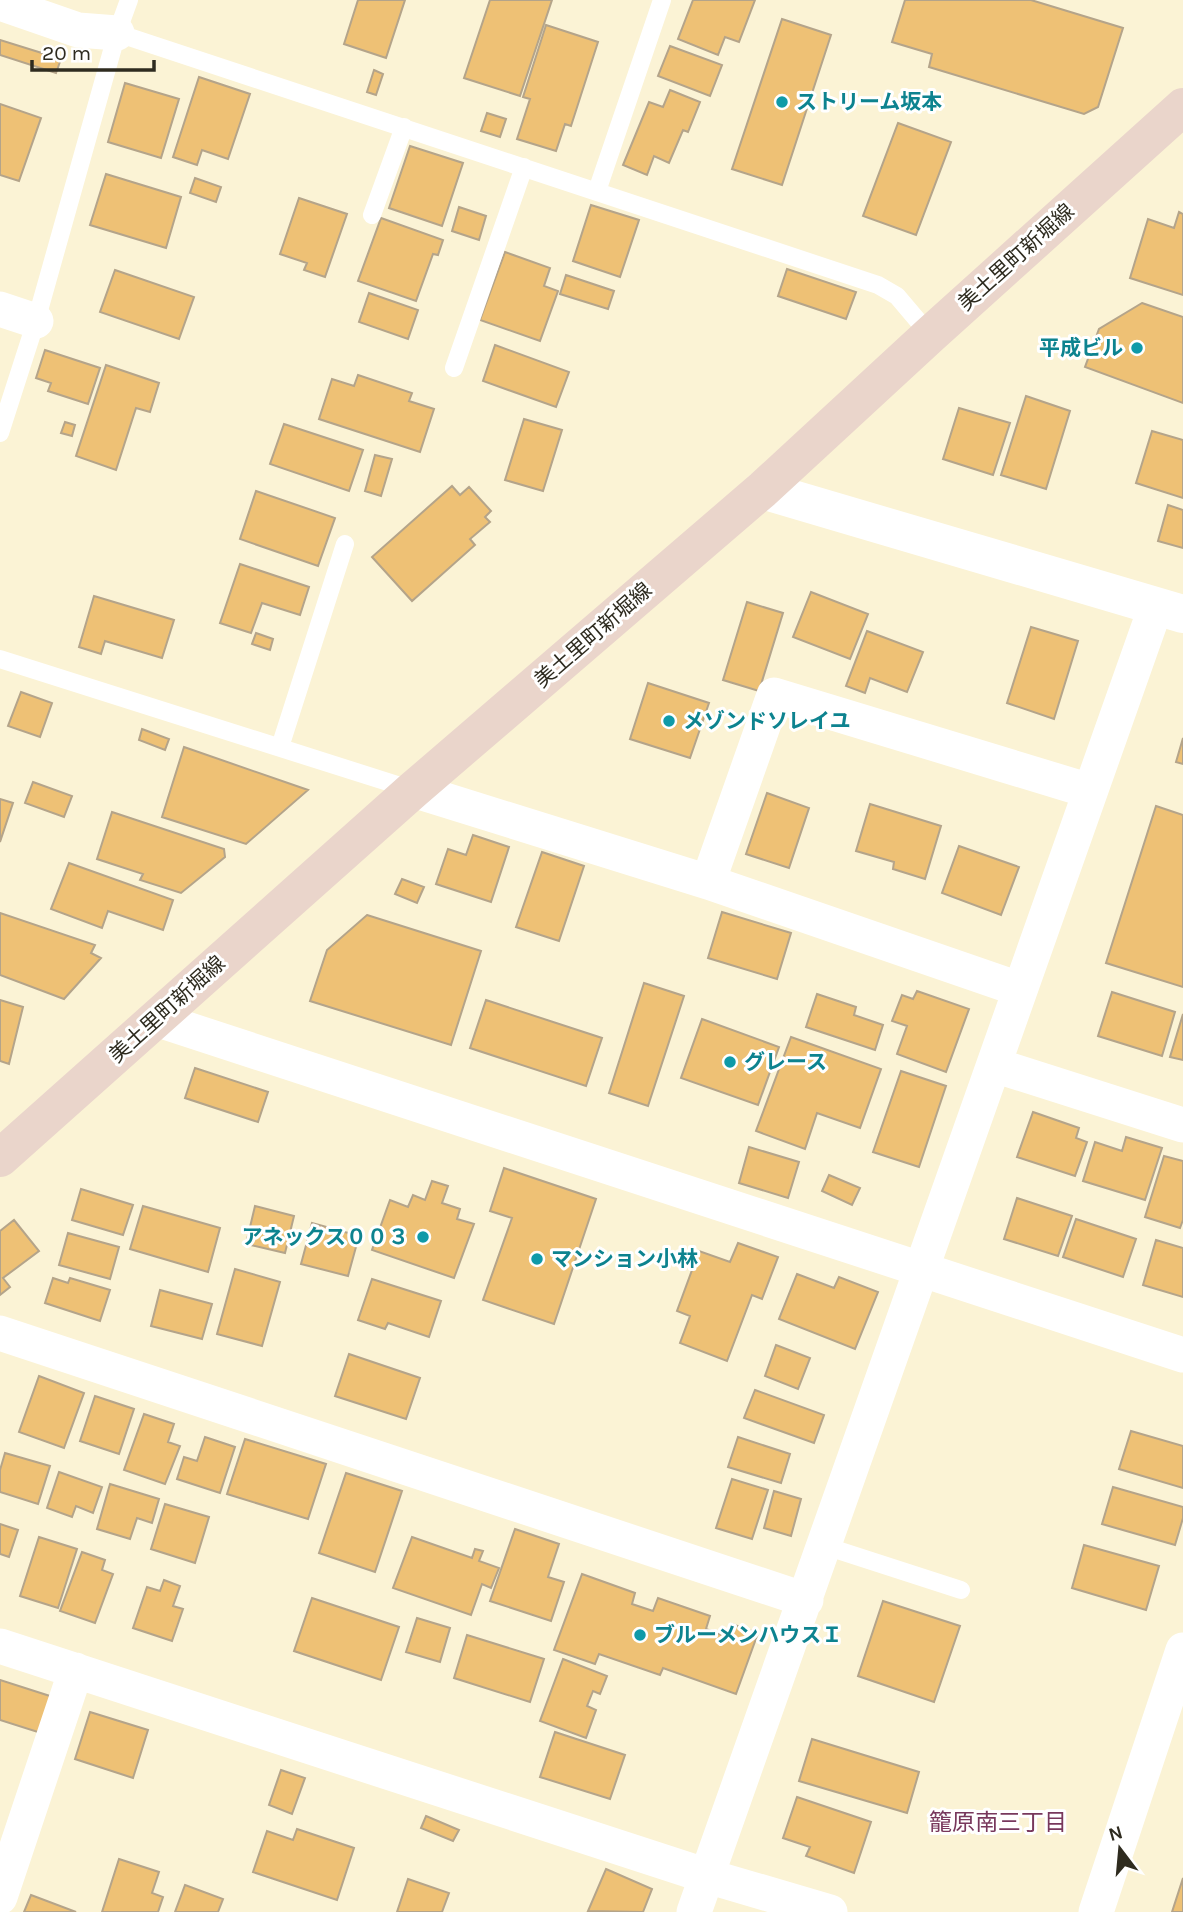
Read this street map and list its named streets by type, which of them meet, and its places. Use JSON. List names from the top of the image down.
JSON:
{
  "streets": {
    "main road": ["美土里町新堀線"]
  },
  "districts": ["籠原南三丁目"],
  "places": [
    "ストリーム坂本",
    "平成ビル",
    "メゾンドソレイユ",
    "グレース",
    "アネックス００３",
    "マンション小林",
    "ブルーメンハウスＩ"
  ],
  "scale_bar": "20 m",
  "north": "top"
}
